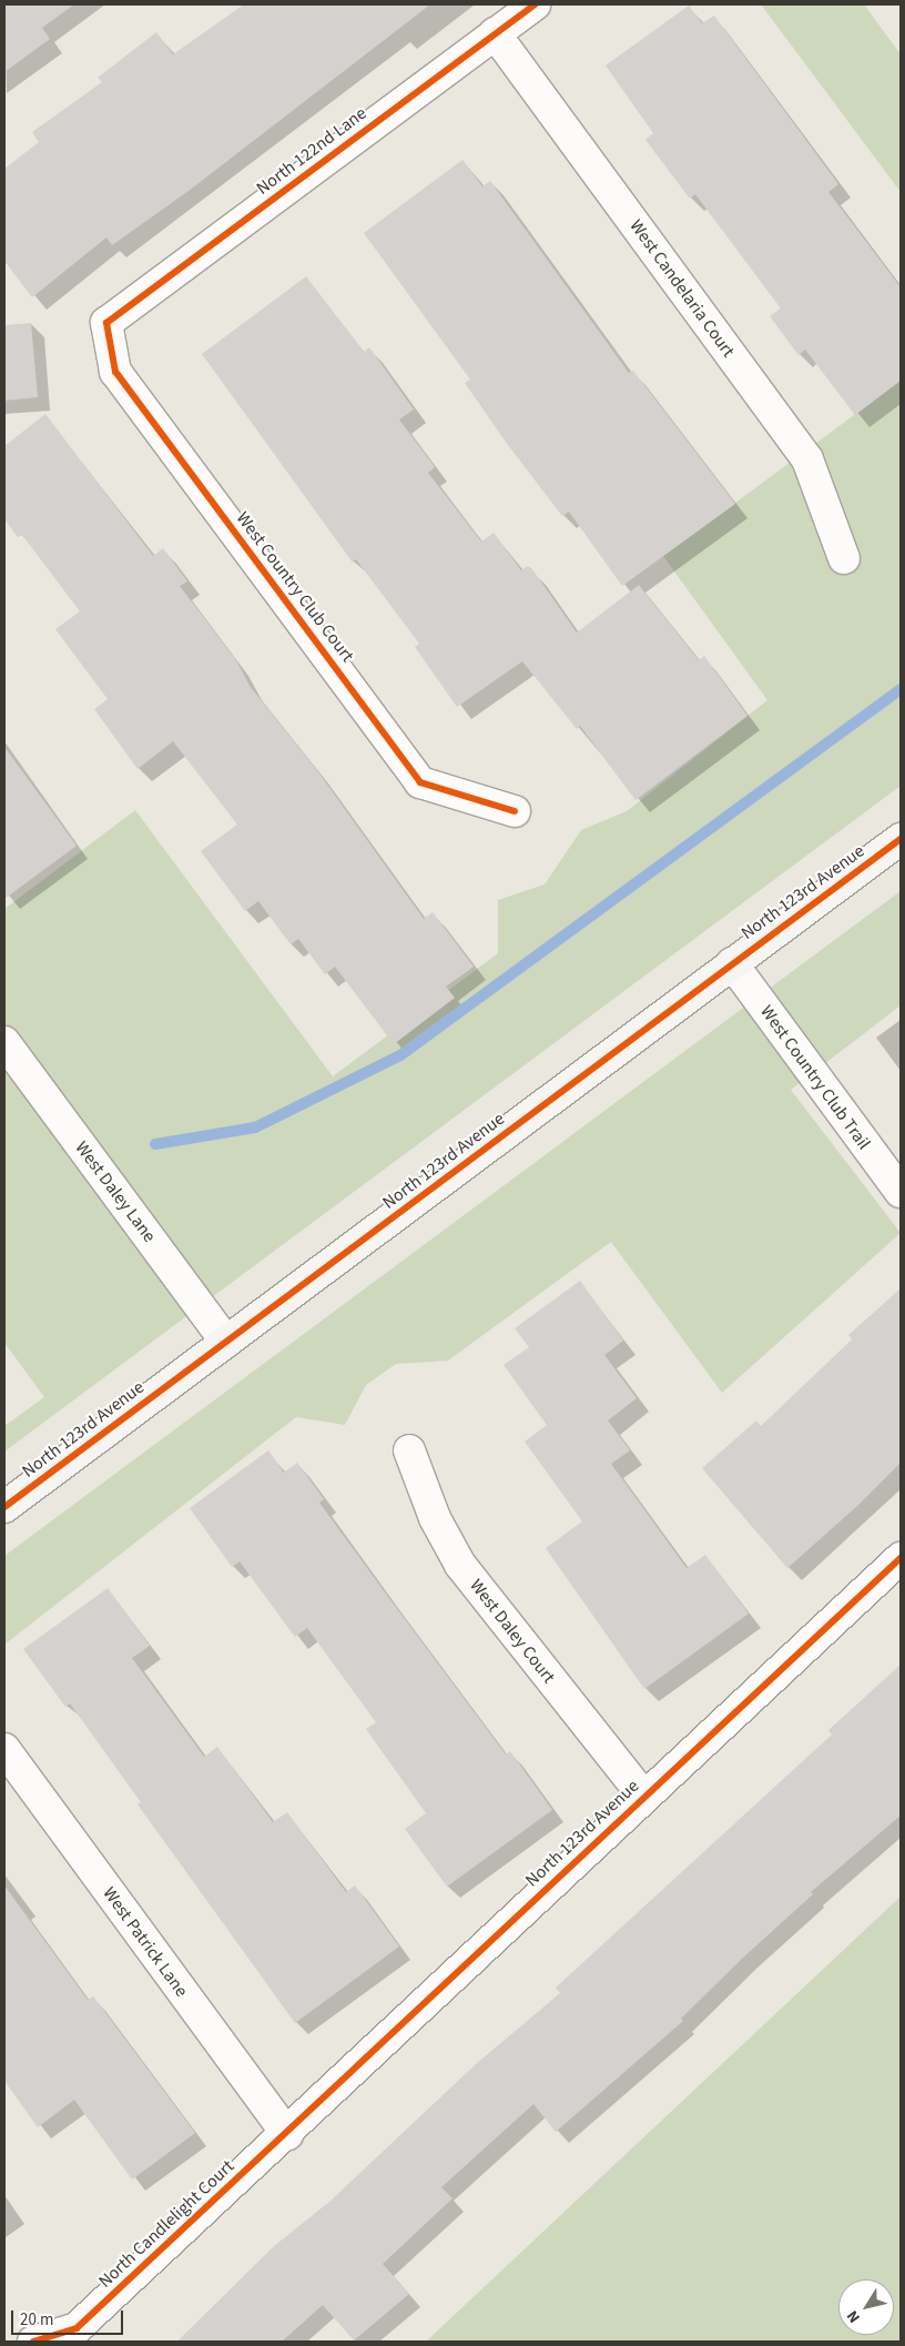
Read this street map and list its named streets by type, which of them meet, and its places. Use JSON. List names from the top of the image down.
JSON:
{
  "streets": {
    "street": [
      "North 122nd Lane",
      "West Candelaria Court",
      "West Country Club Court",
      "North 123rd Avenue",
      "West Country Club Trail",
      "West Daley Lane",
      "West Daley Court",
      "West Patrick Lane",
      "North Candlelight Court"
    ]
  },
  "crossings": [
    ["North 122nd Lane", "West Candelaria Court"],
    ["North 122nd Lane", "West Country Club Court"],
    ["North 123rd Avenue", "West Country Club Trail"],
    ["North 123rd Avenue", "West Daley Lane"],
    ["North 123rd Avenue", "West Daley Court"],
    ["North 123rd Avenue", "West Patrick Lane"],
    ["North 123rd Avenue", "North Candlelight Court"],
    ["West Patrick Lane", "North Candlelight Court"]
  ],
  "scale_bar": "20 m",
  "north": "bottom left"
}
